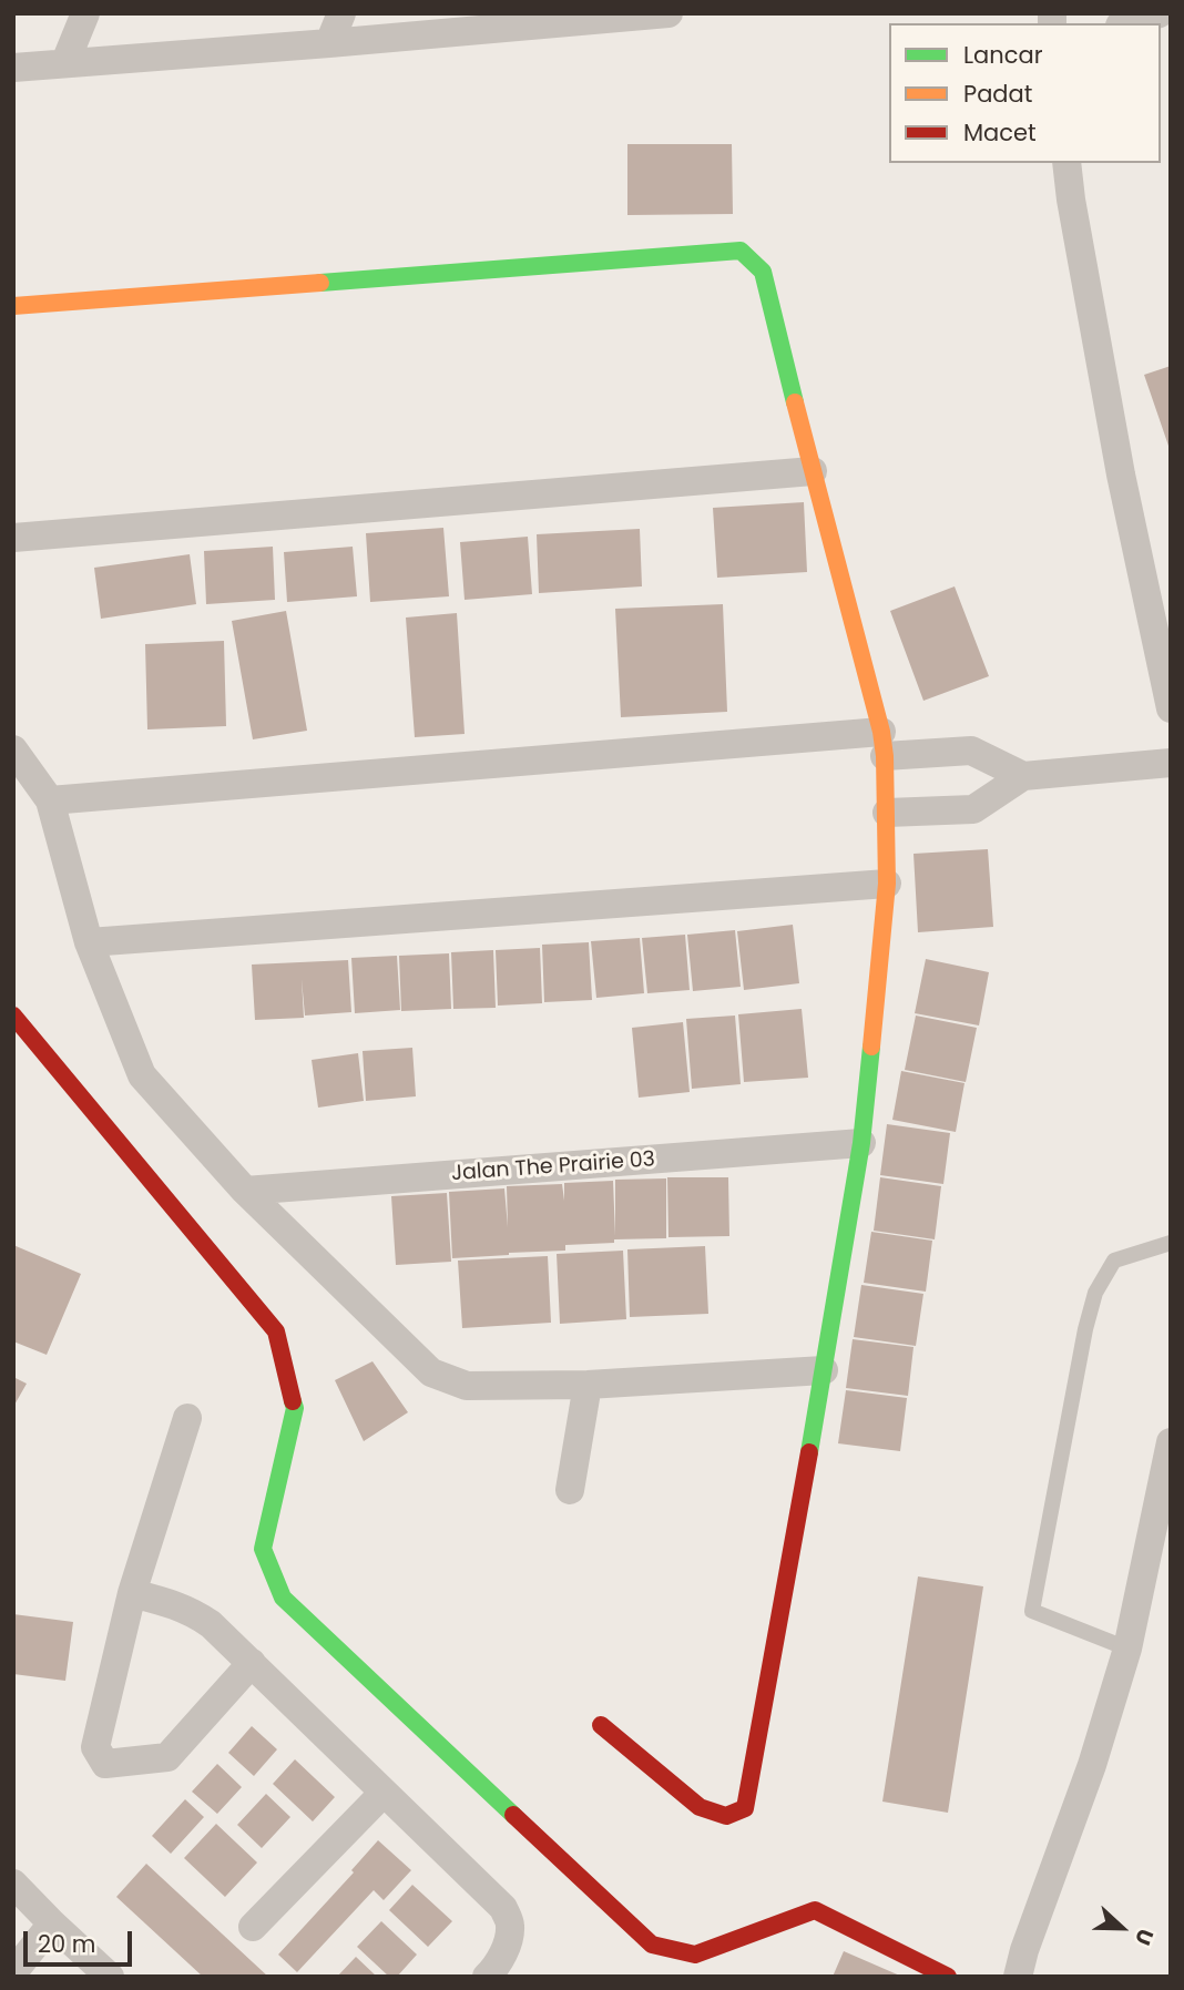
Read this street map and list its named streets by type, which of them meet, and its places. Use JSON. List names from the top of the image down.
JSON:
{
  "streets": {
    "street": ["Jalan The Prairie 03"]
  },
  "legend": ["Lancar", "Padat", "Macet"],
  "scale_bar": "20 m",
  "north": "right"
}
